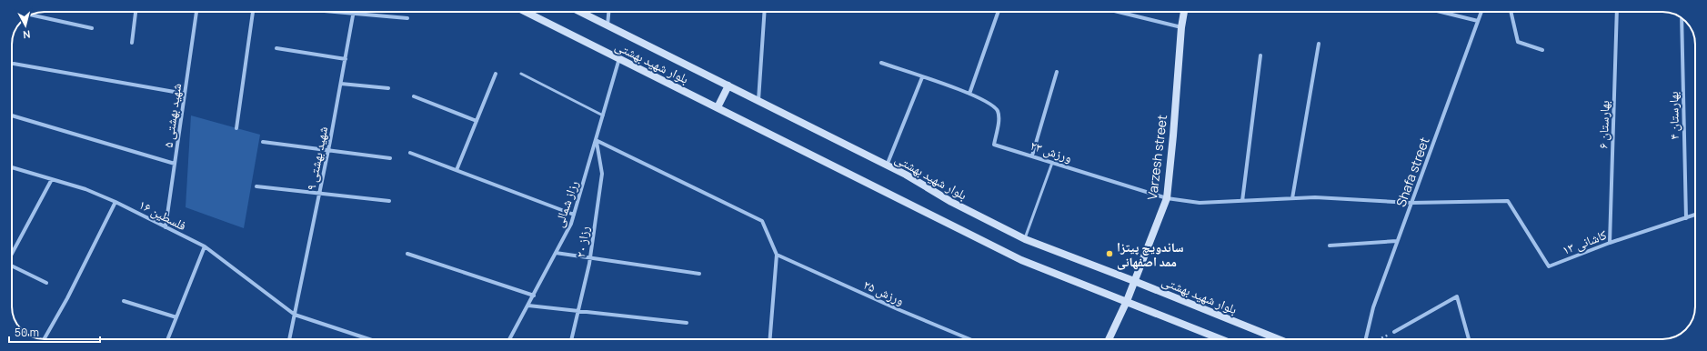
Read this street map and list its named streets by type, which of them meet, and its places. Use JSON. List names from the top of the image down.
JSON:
{
  "streets": {
    "main road": ["بلوار شهید بهشتی", "Varzesh street"],
    "street": [
      "شهید بهشتی ۵",
      "بهارستان ۴",
      "بهارستان ۶",
      "ورزش ۲۳",
      "شهید بهشتی ۹",
      "Shafa street",
      "رزاز شمالی",
      "فلسطین ۱۶",
      "رزاز ۲۰",
      "کاشانی ۱۳",
      "ورزش ۲۵"
    ]
  },
  "crossings": [
    ["بلوار شهید بهشتی", "Varzesh street"],
    ["بلوار شهید بهشتی", "رزاز شمالی"],
    ["شهید بهشتی ۵", "فلسطین ۱۶"],
    ["بهارستان ۴", "کاشانی ۱۳"],
    ["بهارستان ۶", "کاشانی ۱۳"],
    ["ورزش ۲۳", "Varzesh street"],
    ["ورزش ۲۳", "Shafa street"],
    ["ورزش ۲۳", "کاشانی ۱۳"],
    ["شهید بهشتی ۹", "فلسطین ۱۶"],
    ["رزاز شمالی", "رزاز ۲۰"]
  ],
  "places": ["ساندویچ پیتزا ممد اصفهانی"],
  "scale_bar": "50 m",
  "north": "bottom"
}
